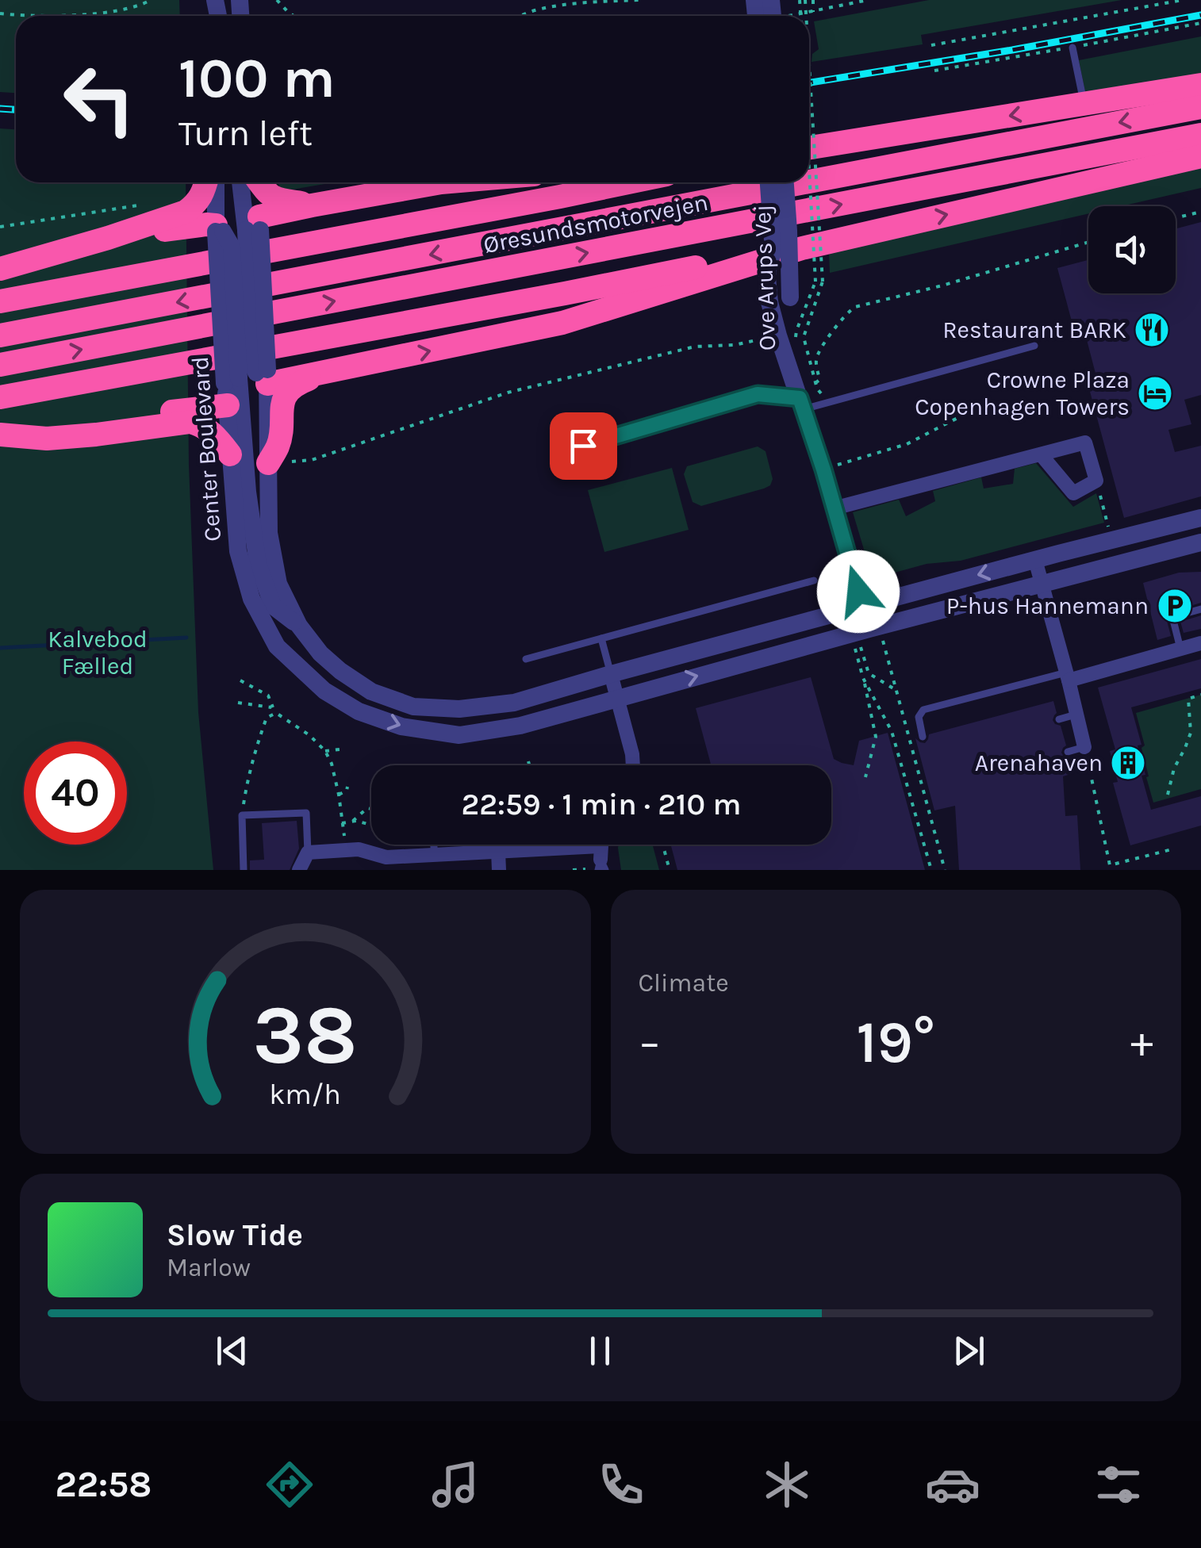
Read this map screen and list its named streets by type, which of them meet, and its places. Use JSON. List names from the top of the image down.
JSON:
{
  "streets": {
    "highway": ["Øresundsmotorvejen"],
    "street": ["Ove Arups Vej", "Center Boulevard"]
  },
  "crossings": [
    ["Ove Arups Vej", "Center Boulevard"]
  ],
  "parks": ["Kalvebod Fælled"],
  "places": {
    "restaurant": ["Restaurant BARK"],
    "hotel": ["Crowne Plaza Copenhagen Towers"],
    "parking": ["P-hus Hannemann"],
    "building": ["Arenahaven"]
  },
  "page": {
    "turn": ["100 m", "Turn left"],
    "limit": "40",
    "trip": "22:59 · 1 min · 210 m",
    "tile": "Climate",
    "heat": ["−", "19°", "+"],
    "song": ["Slow Tide", "Marlow"],
    "tabs": "22:58",
    "gauge": ["38", "km/h"]
  }
}
